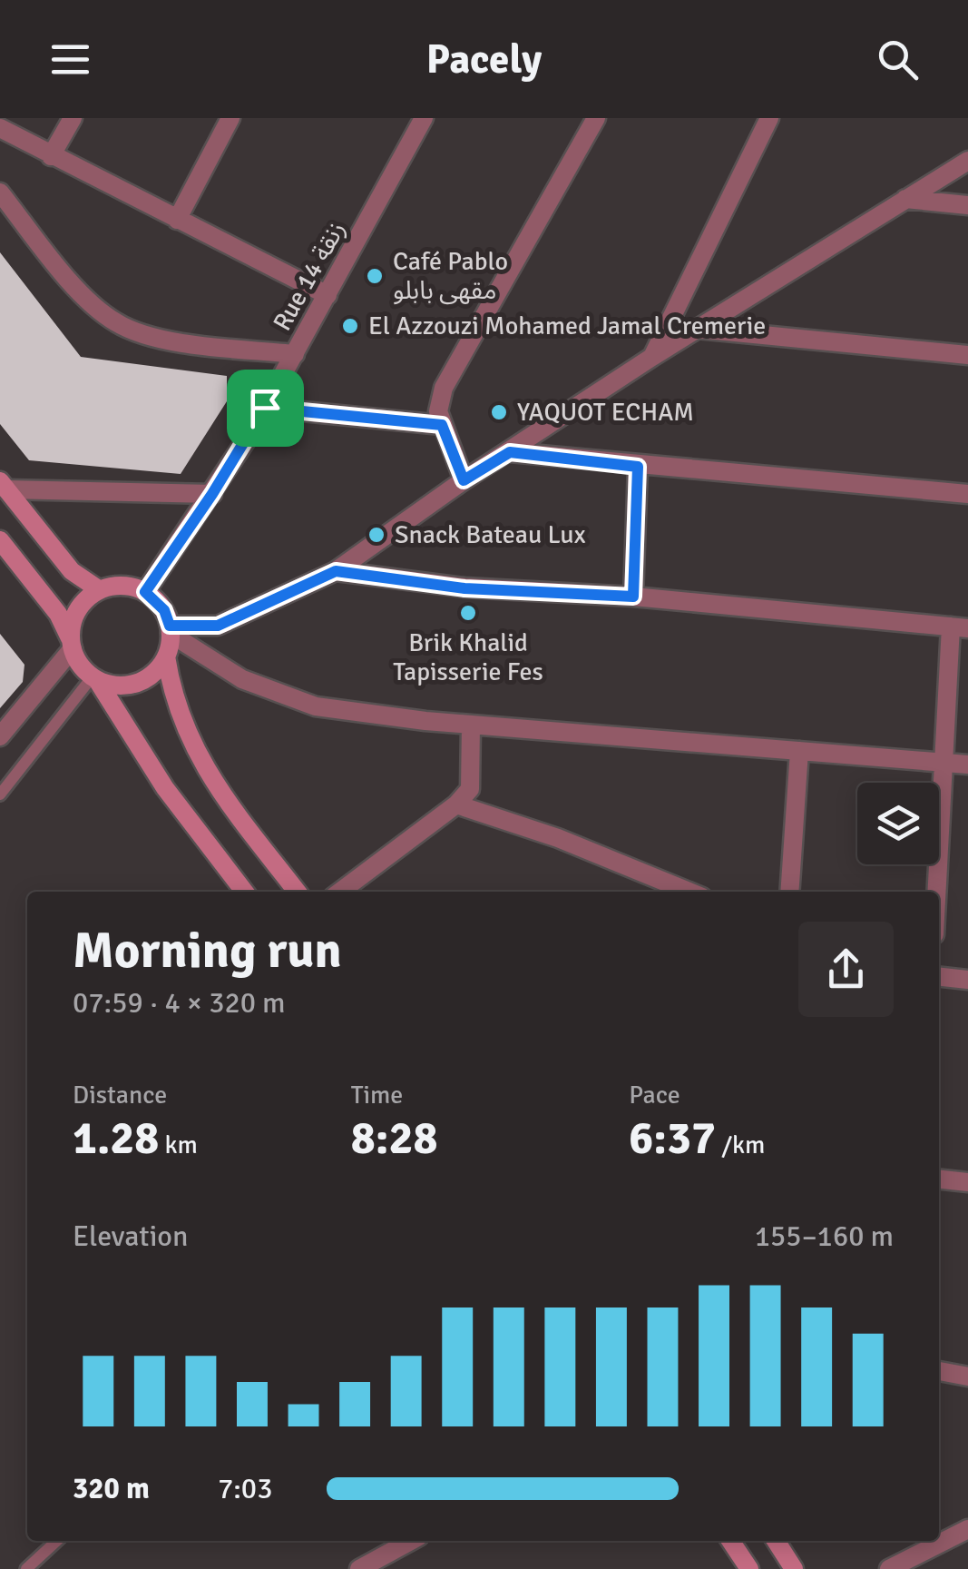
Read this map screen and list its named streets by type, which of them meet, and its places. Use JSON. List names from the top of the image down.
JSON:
{
  "streets": {
    "street": ["Rue 14 زنقة"]
  },
  "places": [
    "Café Pablo مقهى بابلو",
    "El Azzouzi Mohamed Jamal Cremerie",
    "YAQUOT ECHAM",
    "Snack Bateau Lux",
    "Brik Khalid Tapisserie Fes"
  ],
  "page": {
    "header": "Pacely",
    "heading": ["Morning run", "07:59 · 4 × 320 m"],
    "stats": [
      ["Distance", "1.28 km"],
      ["Time", "8:28"],
      ["Pace", "6:37 /km"]
    ],
    "chart": ["Elevation", "155–160 m"],
    "list": [
      {
        "name": "320 m",
        "note": "7:03"
      }
    ]
  }
}
